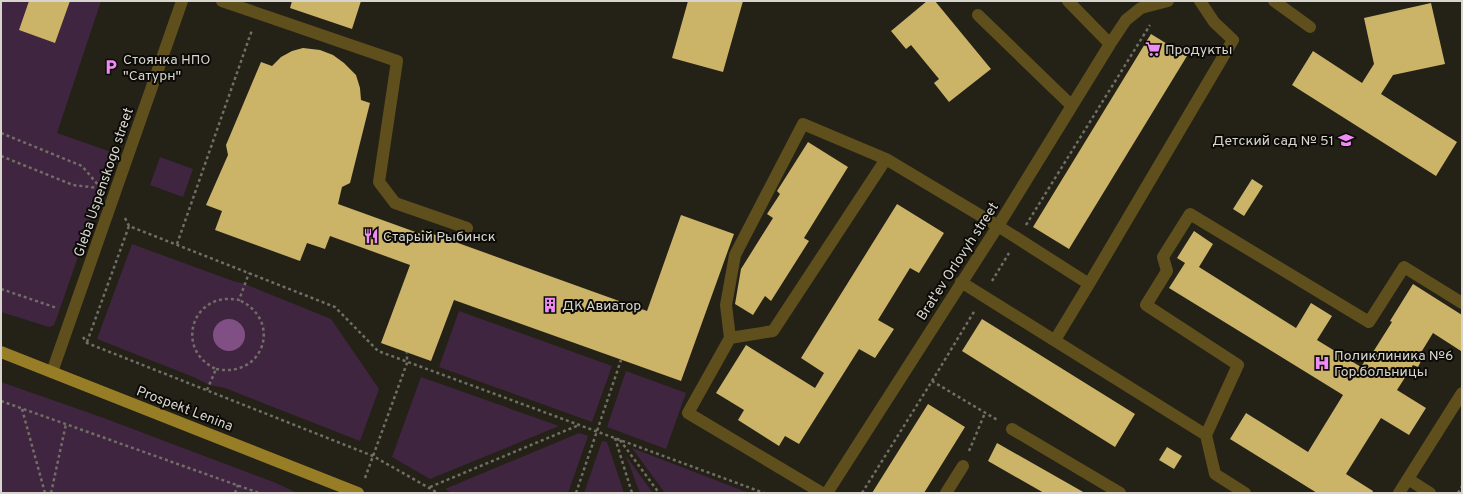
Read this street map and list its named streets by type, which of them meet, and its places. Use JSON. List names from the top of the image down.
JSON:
{
  "streets": {
    "main road": ["Prospekt Lenina"],
    "street": ["Gleba Uspenskogo street", "Brat'ev Orlovyh street"]
  },
  "crossings": [
    ["Gleba Uspenskogo street", "Prospekt Lenina"]
  ],
  "places": {
    "supermarket": ["Продукты"],
    "parking": ["Стоянка НПО \"Сатурн\""],
    "school or university": ["Детский сад № 51"],
    "restaurant": ["Старый Рыбинск"],
    "building": ["ДК Авиатор"],
    "hospital": ["Поликлиника №6 Гор.больницы"]
  }
}
